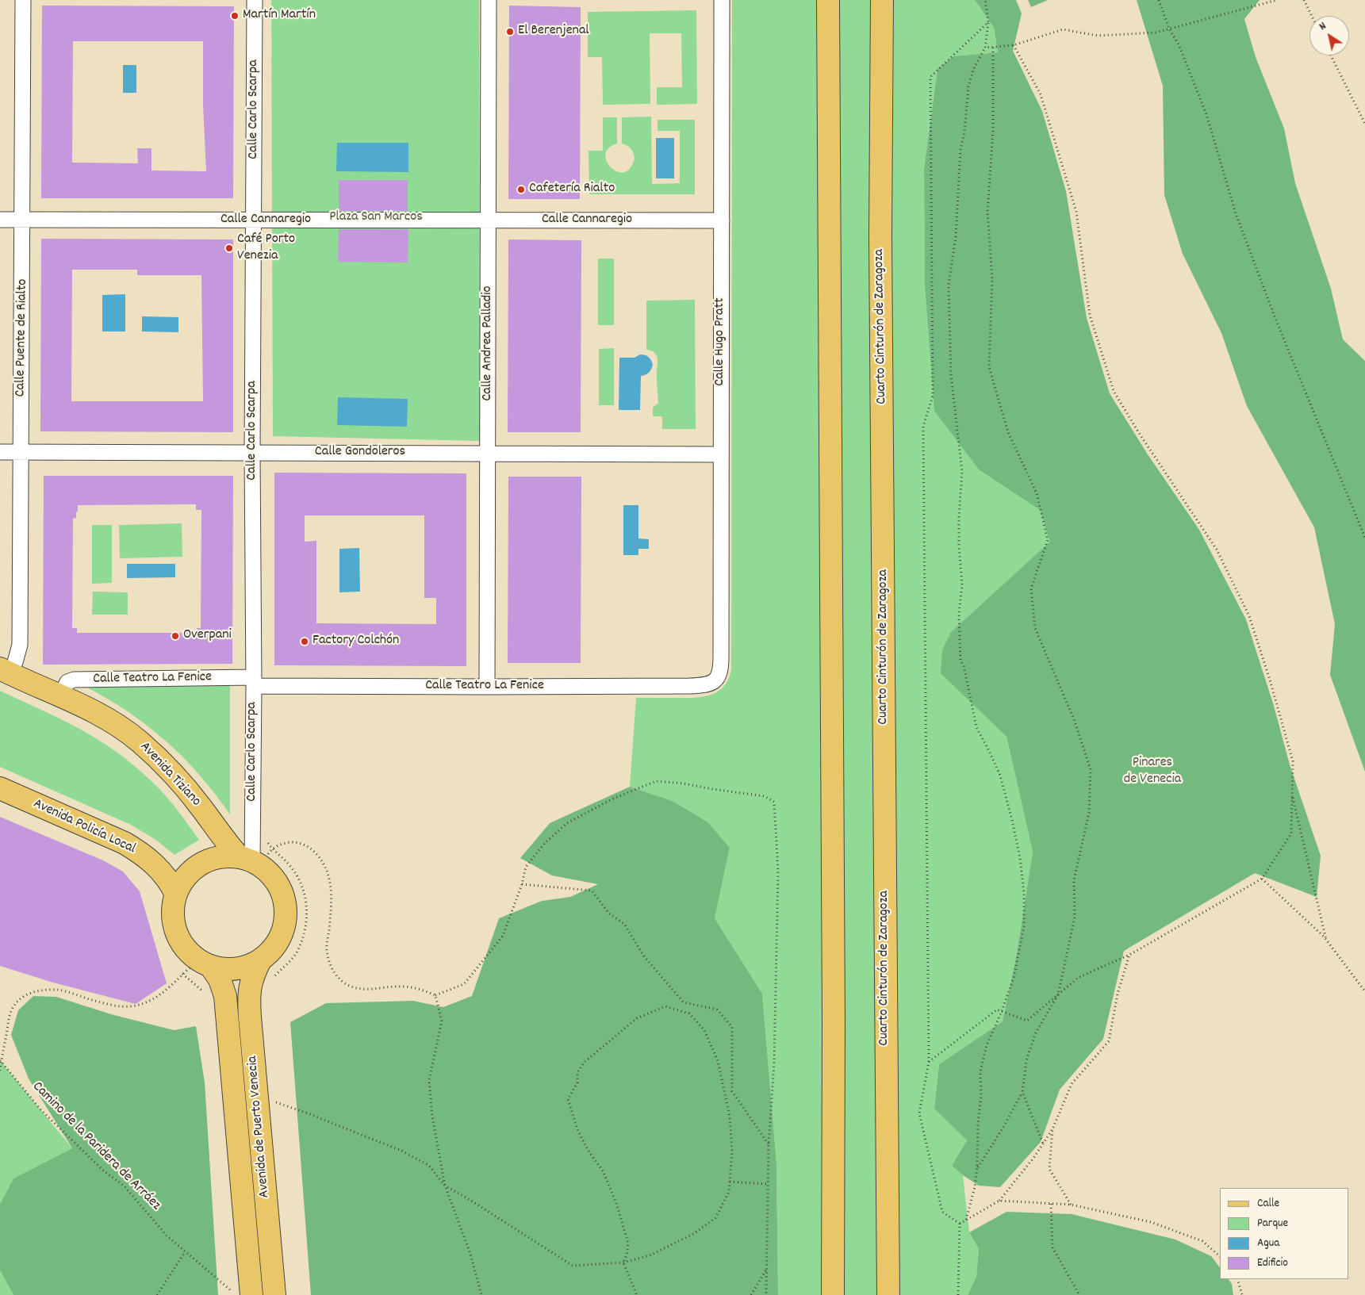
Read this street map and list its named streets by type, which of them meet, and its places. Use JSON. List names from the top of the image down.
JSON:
{
  "streets": {
    "main road": [
      "Cuarto Cinturón de Zaragoza",
      "Avenida Tiziano",
      "Avenida Policía Local",
      "Avenida de Puerto Venecia"
    ],
    "street": [
      "Calle Carlo Scarpa",
      "Calle Cannaregio",
      "Calle Puente de Rialto",
      "Calle Hugo Pratt",
      "Calle Andrea Palladio",
      "Calle Gondoleros",
      "Calle Teatro La Fenice"
    ],
    "path": ["Camino de la Paridera de Arráez"]
  },
  "crossings": [
    ["Calle Carlo Scarpa", "Calle Cannaregio"],
    ["Calle Carlo Scarpa", "Calle Gondoleros"],
    ["Calle Carlo Scarpa", "Calle Teatro La Fenice"],
    ["Calle Carlo Scarpa", "Avenida Tiziano"],
    ["Calle Carlo Scarpa", "Avenida Policía Local"],
    ["Calle Carlo Scarpa", "Avenida de Puerto Venecia"],
    ["Calle Cannaregio", "Calle Puente de Rialto"],
    ["Calle Cannaregio", "Calle Hugo Pratt"],
    ["Calle Cannaregio", "Calle Andrea Palladio"],
    ["Calle Puente de Rialto", "Calle Gondoleros"],
    ["Calle Puente de Rialto", "Avenida Tiziano"],
    ["Calle Hugo Pratt", "Calle Gondoleros"],
    ["Calle Hugo Pratt", "Calle Teatro La Fenice"],
    ["Calle Andrea Palladio", "Calle Gondoleros"],
    ["Calle Andrea Palladio", "Calle Teatro La Fenice"],
    ["Calle Teatro La Fenice", "Avenida Tiziano"],
    ["Avenida Tiziano", "Avenida Policía Local"],
    ["Avenida Tiziano", "Avenida de Puerto Venecia"],
    ["Avenida Policía Local", "Avenida de Puerto Venecia"],
    ["Avenida de Puerto Venecia", "Camino de la Paridera de Arráez"]
  ],
  "parks": ["Plaza San Marcos", "Pinares de Venecia"],
  "places": [
    "Martín Martín",
    "El Berenjenal",
    "Cafetería Rialto",
    "Café Porto Venezia",
    "Overpani",
    "Factory Colchón"
  ],
  "legend": [
    "Calle",
    "Parque",
    "Agua",
    "Edificio"
  ],
  "north": "top left"
}
